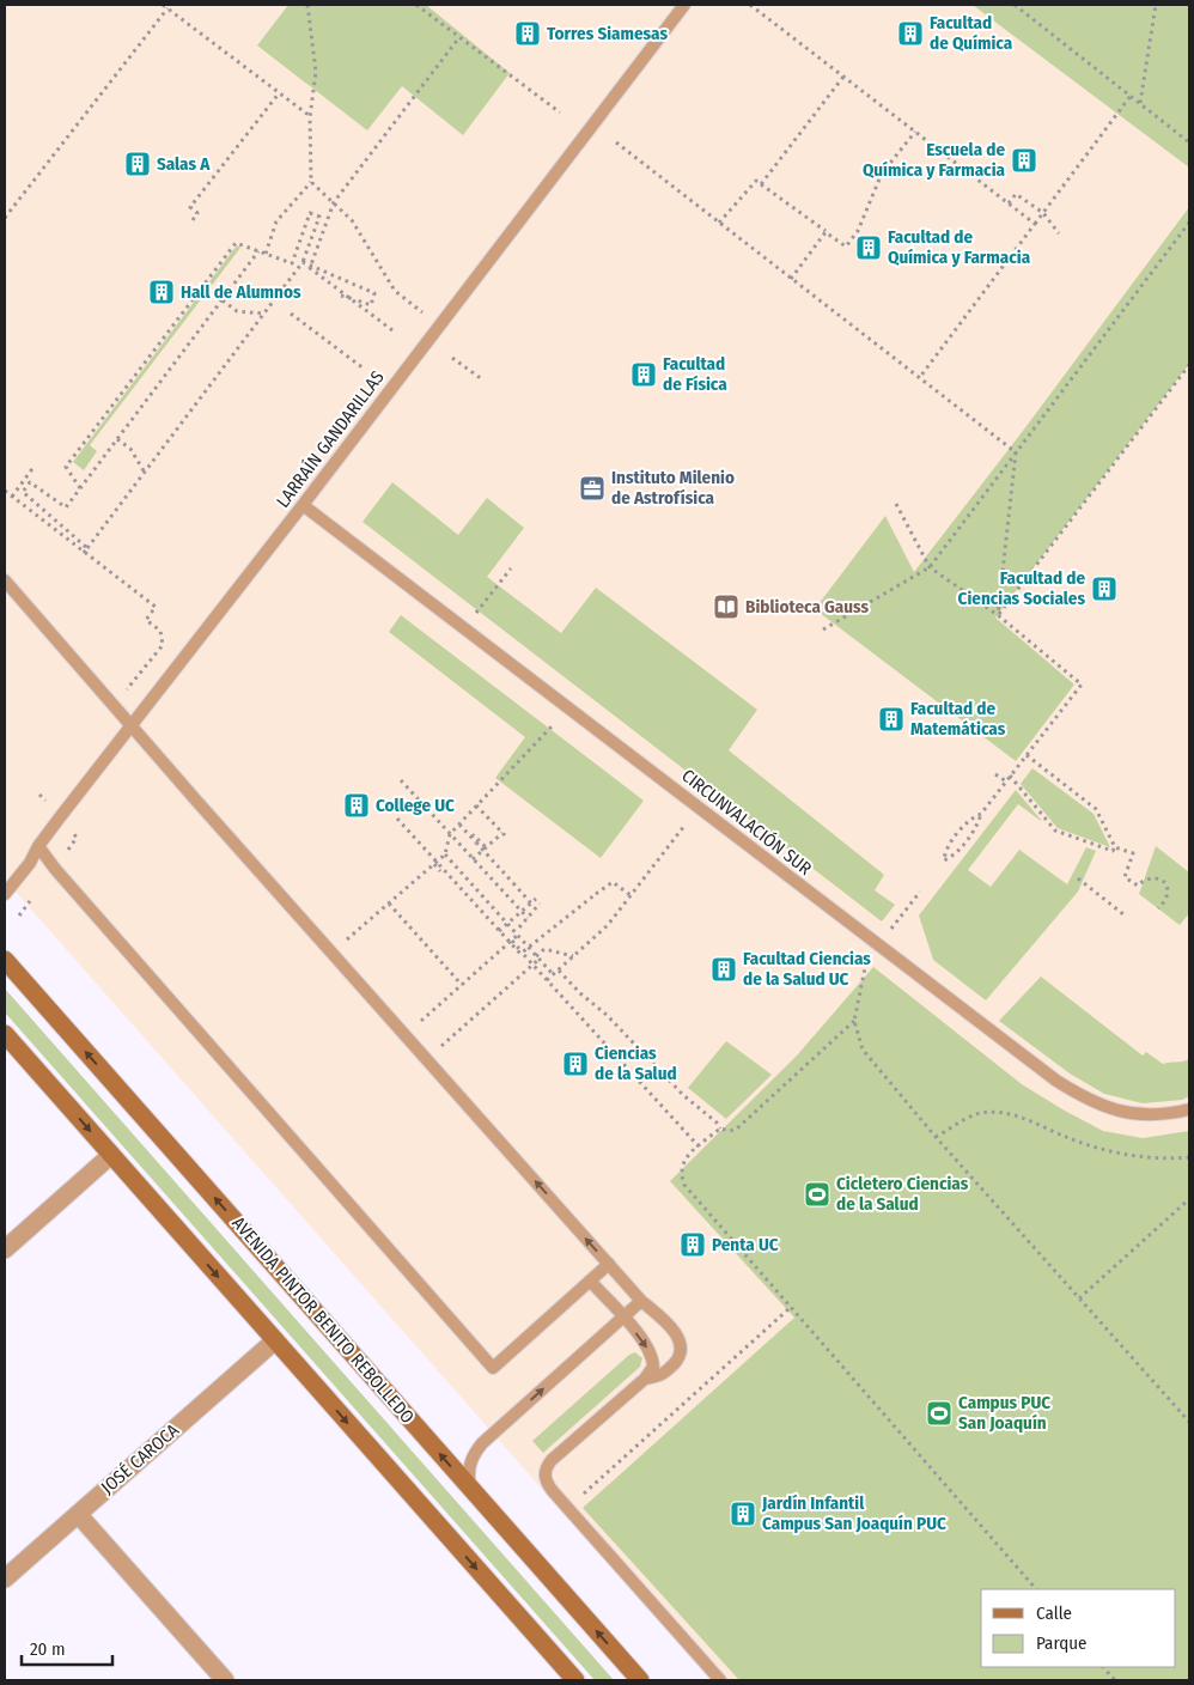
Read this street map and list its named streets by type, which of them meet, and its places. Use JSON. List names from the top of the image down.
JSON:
{
  "streets": {
    "street": ["AVENIDA PINTOR BENITO REBOLLEDO", "JOSÉ CAROCA"],
    "lane": ["LARRAÍN GANDARILLAS", "CIRCUNVALACIÓN SUR"]
  },
  "crossings": [
    ["LARRAÍN GANDARILLAS", "CIRCUNVALACIÓN SUR"]
  ],
  "places": {
    "building": [
      "Torres Siamesas",
      "Facultad de Química",
      "Escuela de Química y Farmacia",
      "Salas A",
      "Facultad de Química y Farmacia",
      "Hall de Alumnos",
      "Facultad de Física",
      "Facultad de Ciencias Sociales",
      "Facultad de Matemáticas",
      "College UC",
      "Facultad Ciencias de la Salud UC",
      "Ciencias de la Salud",
      "Penta UC",
      "Jardín Infantil Campus San Joaquín PUC"
    ],
    "office": ["Instituto Milenio de Astrofísica"],
    "library": ["Biblioteca Gauss"],
    "sports": ["Cicletero Ciencias de la Salud", "Campus PUC San Joaquín"]
  },
  "legend": ["Calle", "Parque"],
  "scale_bar": "20 m"
}
